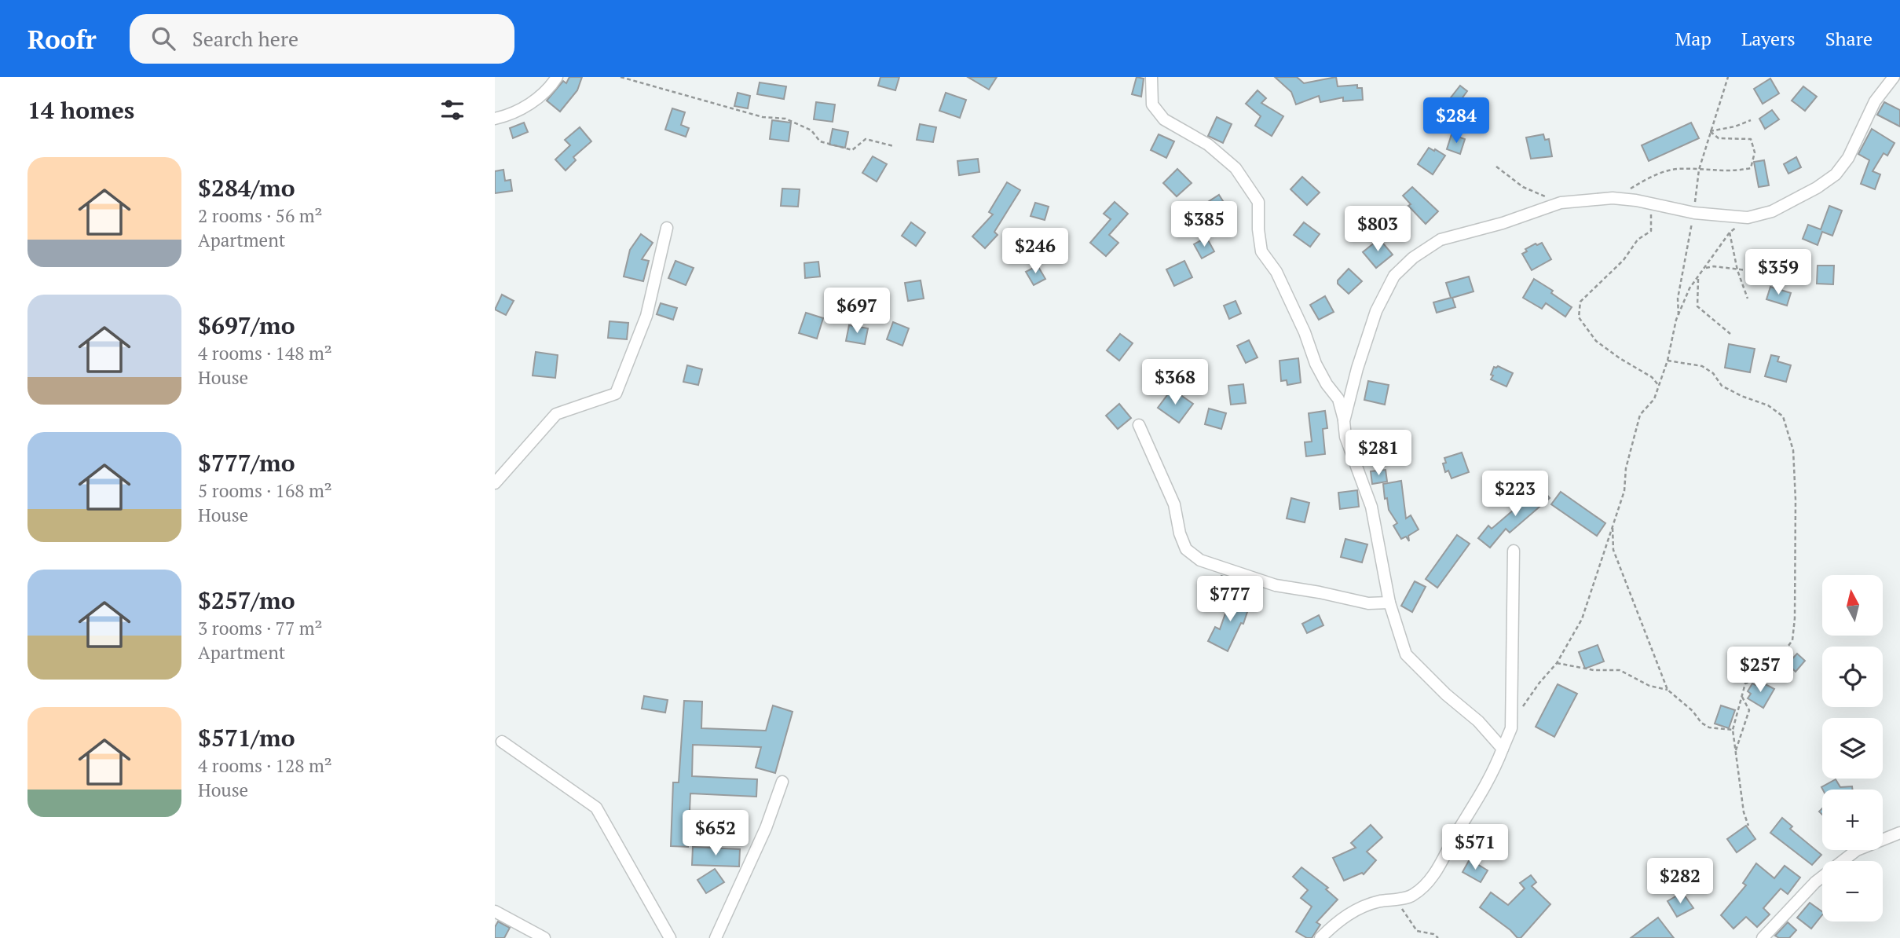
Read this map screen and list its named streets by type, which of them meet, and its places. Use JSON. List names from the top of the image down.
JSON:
{
  "north": "top",
  "page": {
    "header": "Roofr",
    "search": "Search here",
    "nav": ["Map", "Layers", "Share"],
    "heading": "14 homes",
    "price": [
      "$284",
      "$385",
      "$803",
      "$246",
      "$359",
      "$697",
      "$368",
      "$281",
      "$223",
      "$777",
      "$257",
      "$652",
      "$571",
      "$282"
    ],
    "list": [
      {
        "name": "$284/mo",
        "note": "2 rooms · 56 m² · Apartment"
      },
      {
        "name": "$697/mo",
        "note": "4 rooms · 148 m² · House"
      },
      {
        "name": "$777/mo",
        "note": "5 rooms · 168 m² · House"
      },
      {
        "name": "$257/mo",
        "note": "3 rooms · 77 m² · Apartment"
      },
      {
        "name": "$571/mo",
        "note": "4 rooms · 128 m² · House"
      }
    ],
    "map_buttons": ["+", "−"]
  }
}
